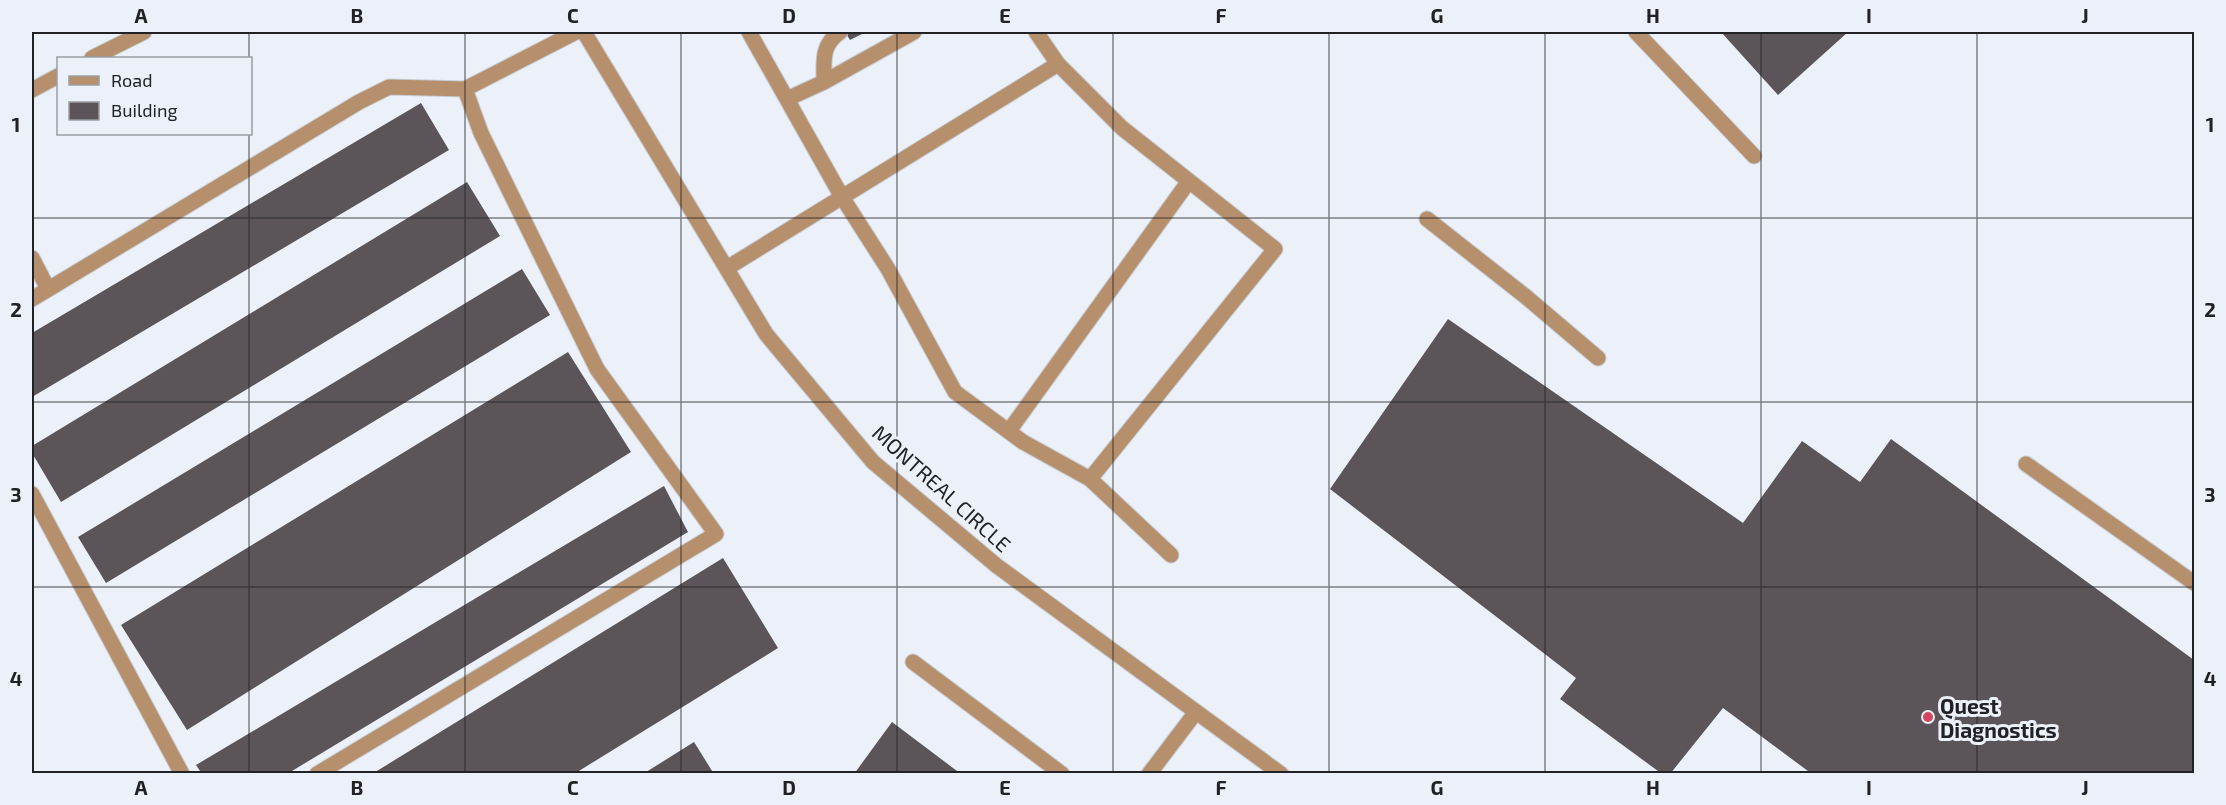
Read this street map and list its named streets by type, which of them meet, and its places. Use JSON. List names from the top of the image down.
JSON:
{
  "streets": {
    "street": ["MONTREAL CIRCLE"]
  },
  "places": ["Quest Diagnostics"],
  "legend": ["Road", "Building"],
  "grid": {
    "columns": [
      "A",
      "B",
      "C",
      "D",
      "E",
      "F",
      "G",
      "H",
      "I",
      "J"
    ],
    "rows": [
      "1",
      "2",
      "3",
      "4"
    ]
  }
}
